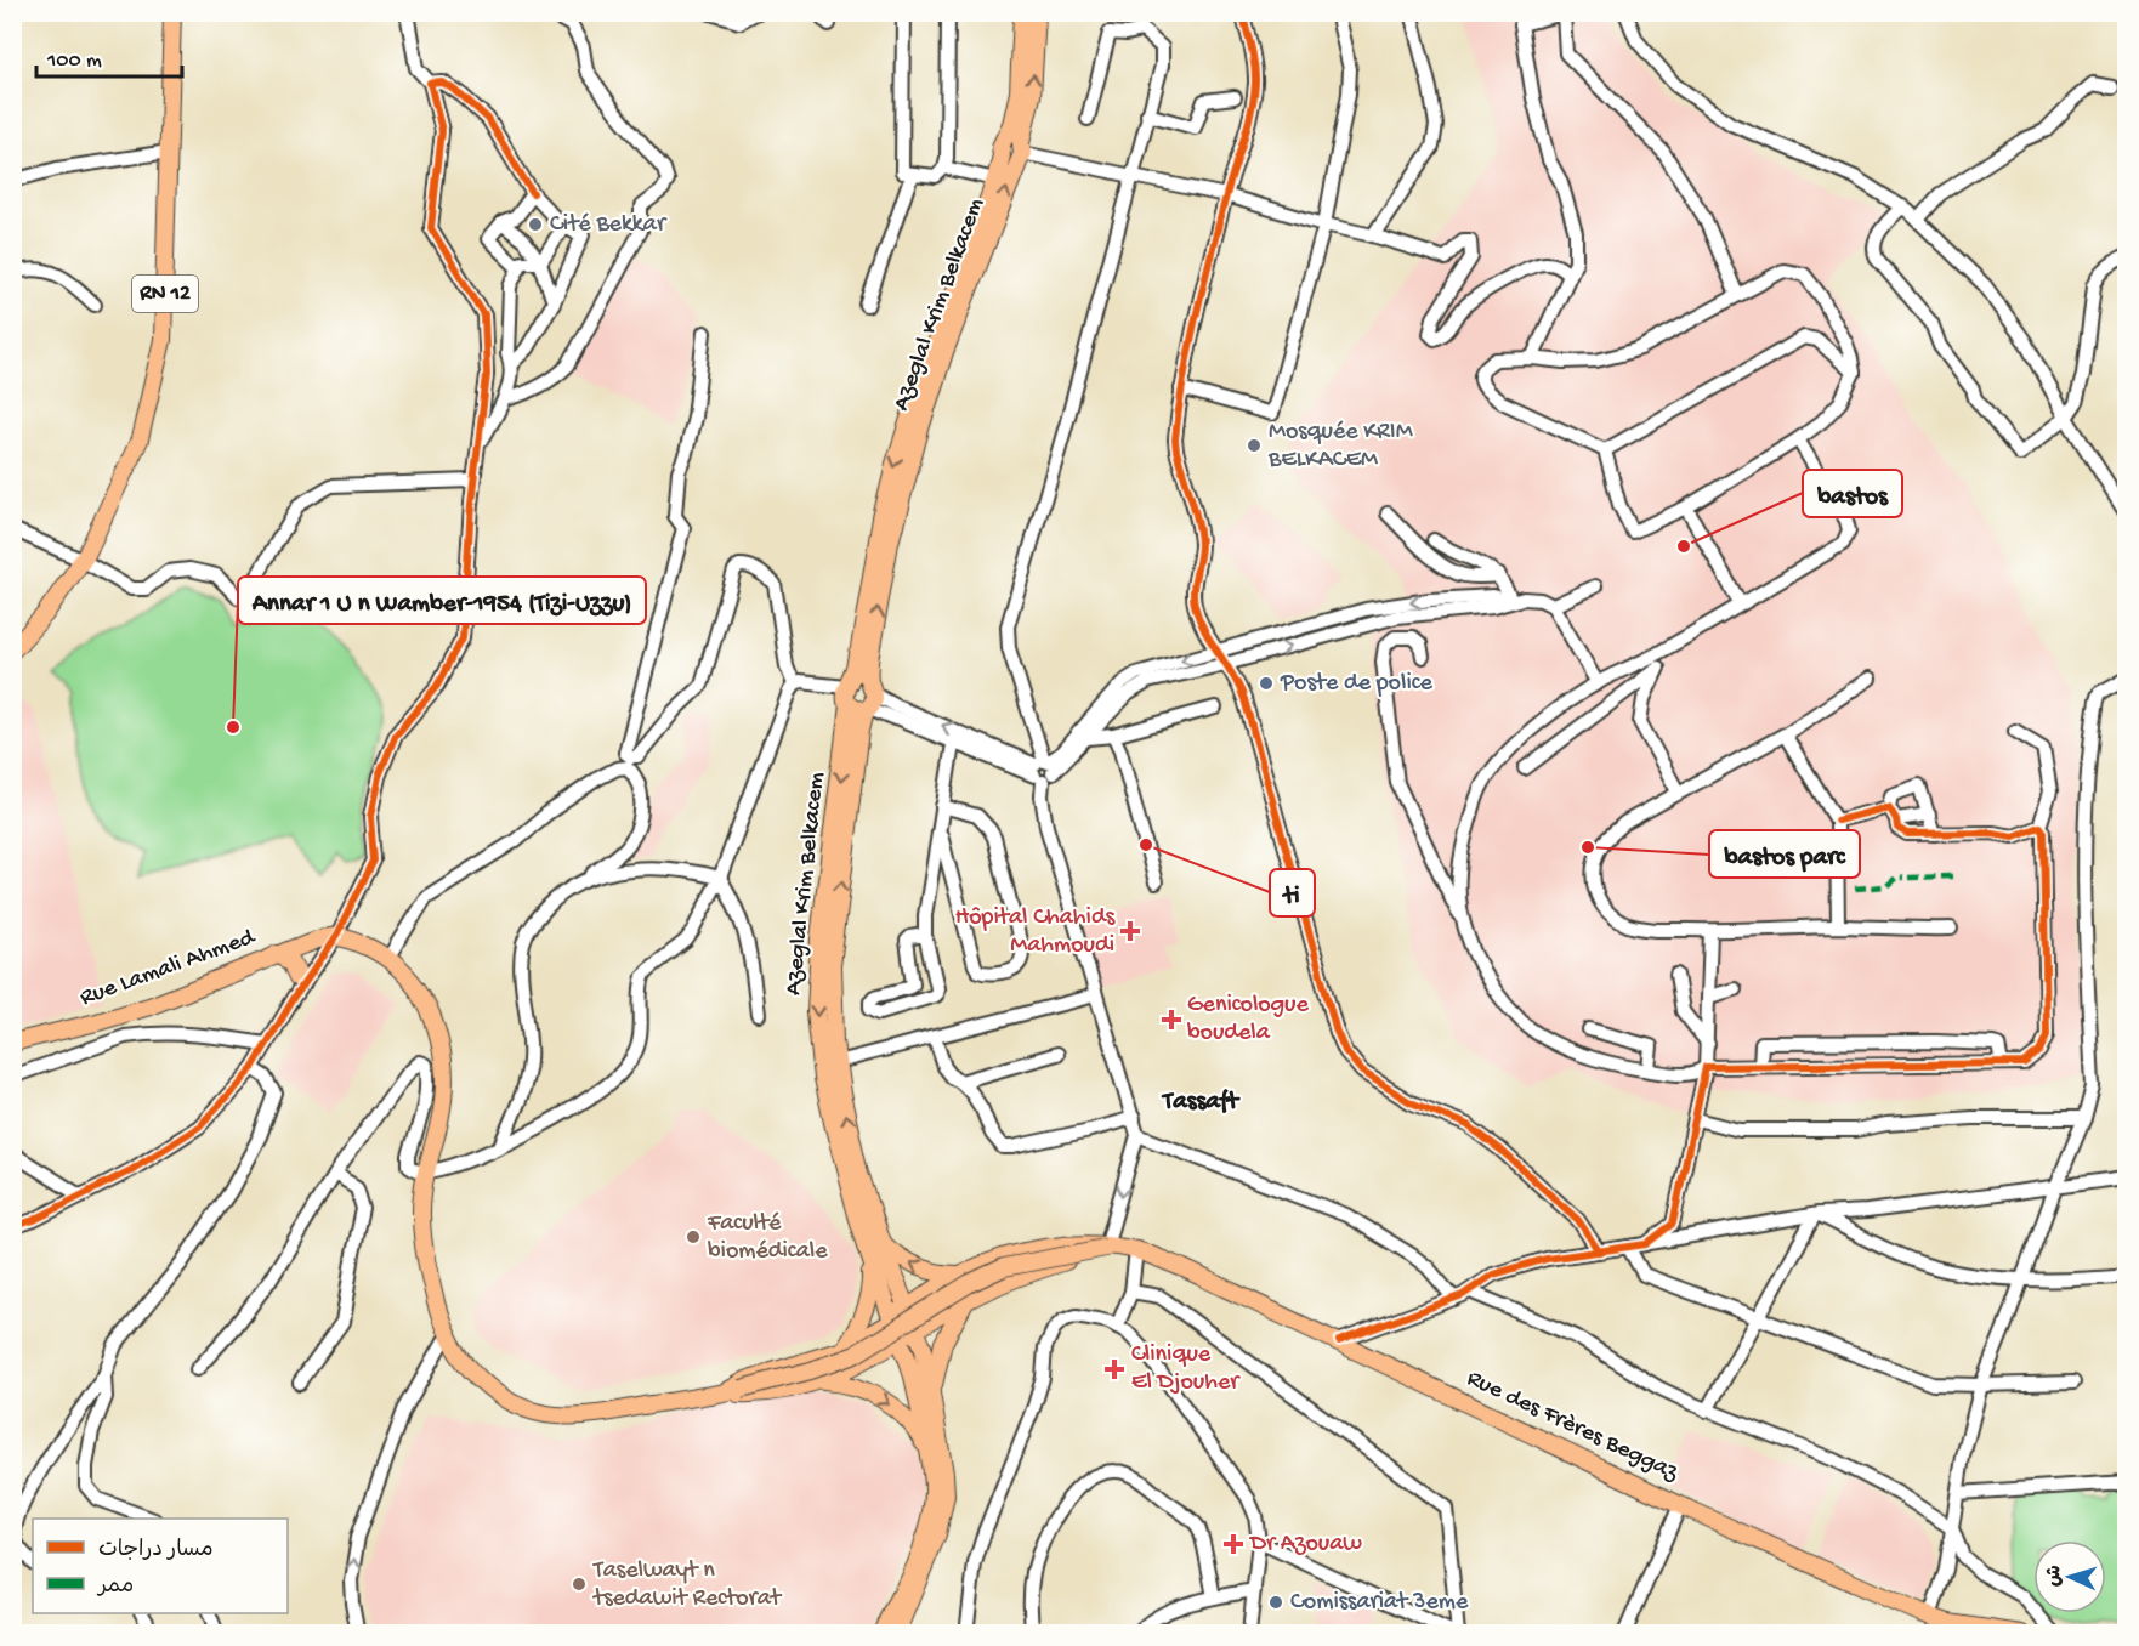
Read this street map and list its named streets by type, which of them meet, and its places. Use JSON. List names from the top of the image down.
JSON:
{
  "streets": {
    "main road": [
      "RN 12",
      "Azeglal Krim Belkacem",
      "Rue Lamali Ahmed",
      "Rue des Frères Beggaz"
    ]
  },
  "districts": ["Tassaft"],
  "places": {
    "other": [
      "Cité Bekkar",
      "Mosquée KRIM BELKACEM",
      "bastos",
      "Poste de police",
      "Annar 1 U n Wamber-1954 (Tizi-Uzzu)",
      "ti",
      "bastos parc",
      "Faculté biomédicale",
      "Taselwayt n tsedawit Rectorat",
      "Comissariat 3eme"
    ],
    "health": [
      "Hôpital Chahids Mahmoudi",
      "Genicologue boudela",
      "Clinique El Djouher",
      "Dr Azouaw"
    ]
  },
  "legend": ["مسار دراجات", "ممر"],
  "scale_bar": "100 m",
  "north": "left"
}
